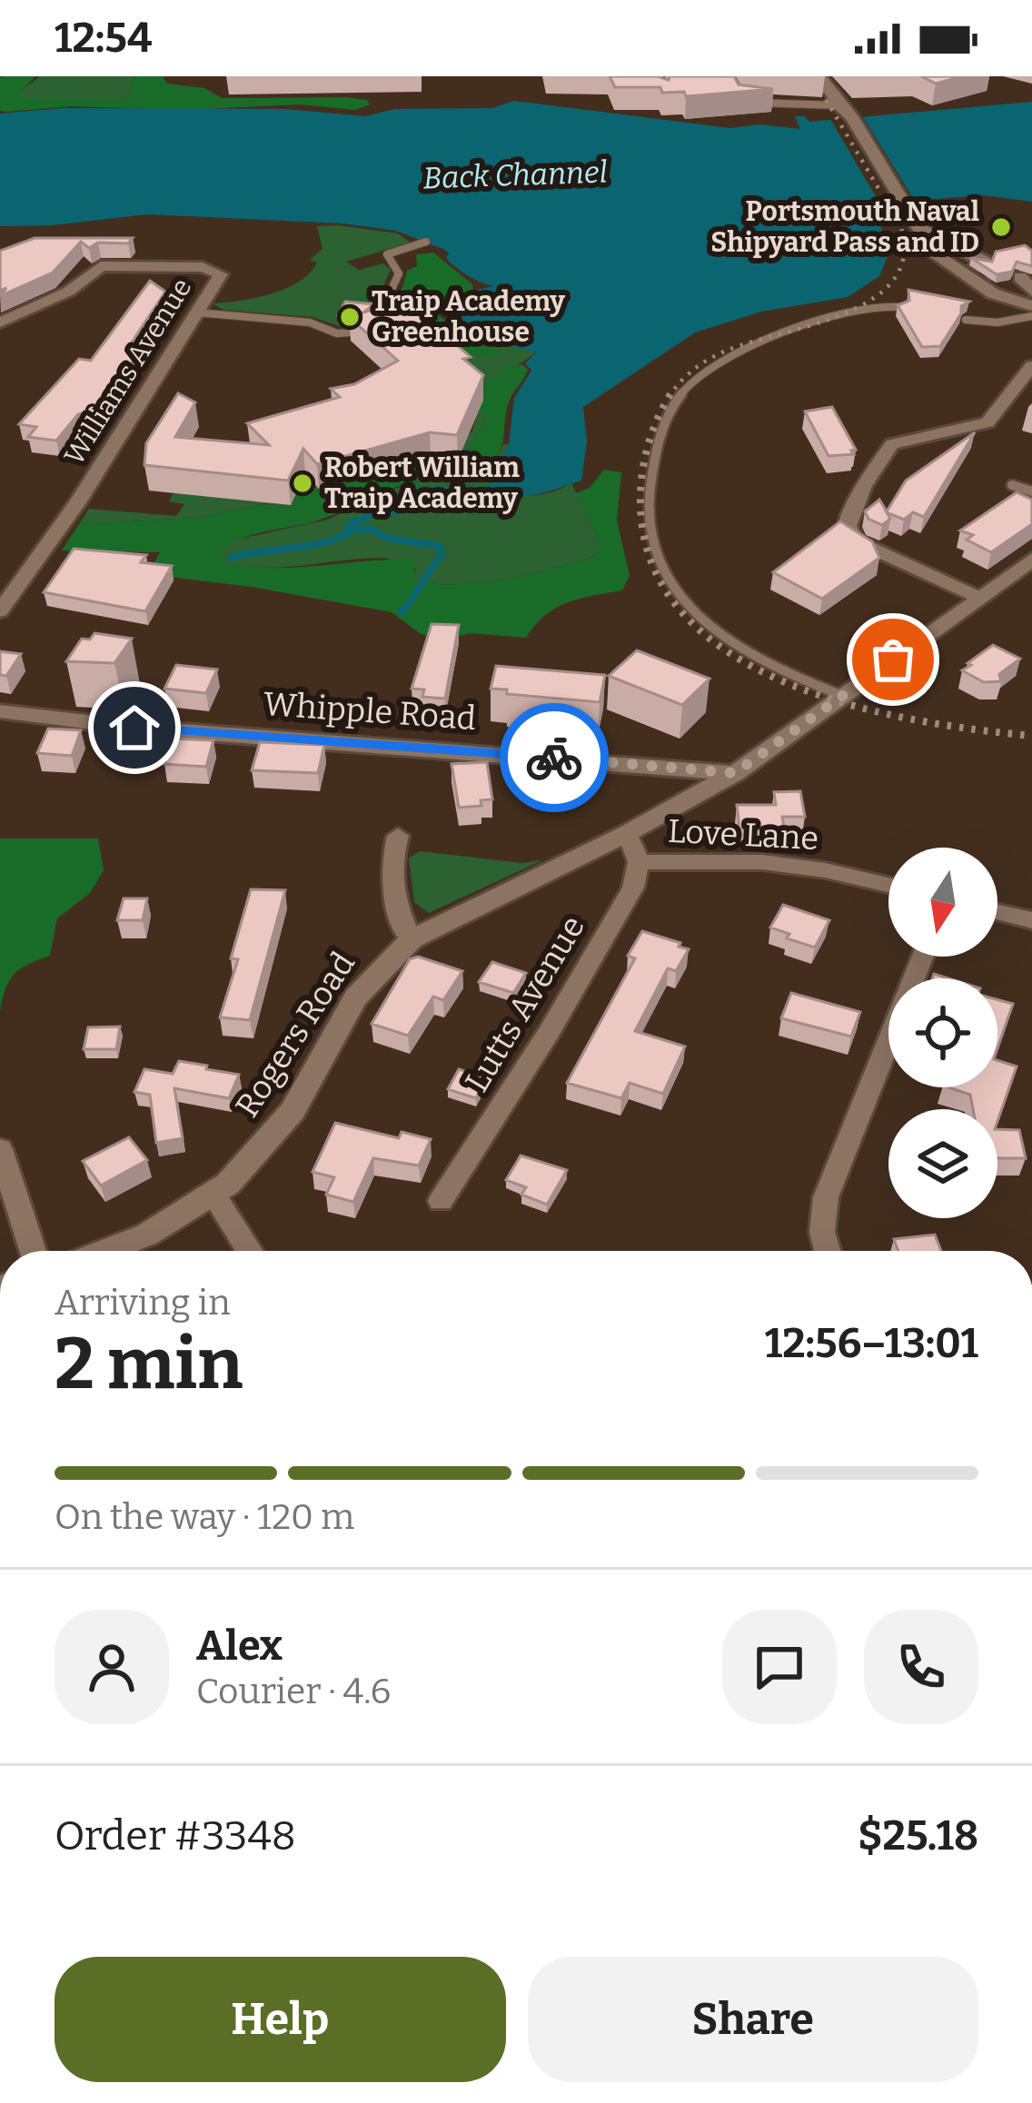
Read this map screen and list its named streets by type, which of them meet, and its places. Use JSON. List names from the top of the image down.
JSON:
{
  "streets": {
    "street": [
      "Williams Avenue",
      "Whipple Road",
      "Love Lane",
      "Lutts Avenue",
      "Rogers Road"
    ]
  },
  "crossings": [
    ["Whipple Road", "Rogers Road"],
    ["Love Lane", "Lutts Avenue"]
  ],
  "water": ["Back Channel"],
  "places": ["Portsmouth Naval Shipyard Pass and ID", "Traip Academy Greenhouse", "Robert William Traip Academy"],
  "north": "bottom",
  "page": {
    "status": "12:54",
    "heading": ["2 min", "Arriving in", "12:56–13:01"],
    "panel": [
      "Alex",
      "Courier · 4.6",
      "Order #3348",
      "$25.18"
    ],
    "bar": "On the way · 120 m",
    "buttons": ["Help", "Share"]
  }
}
